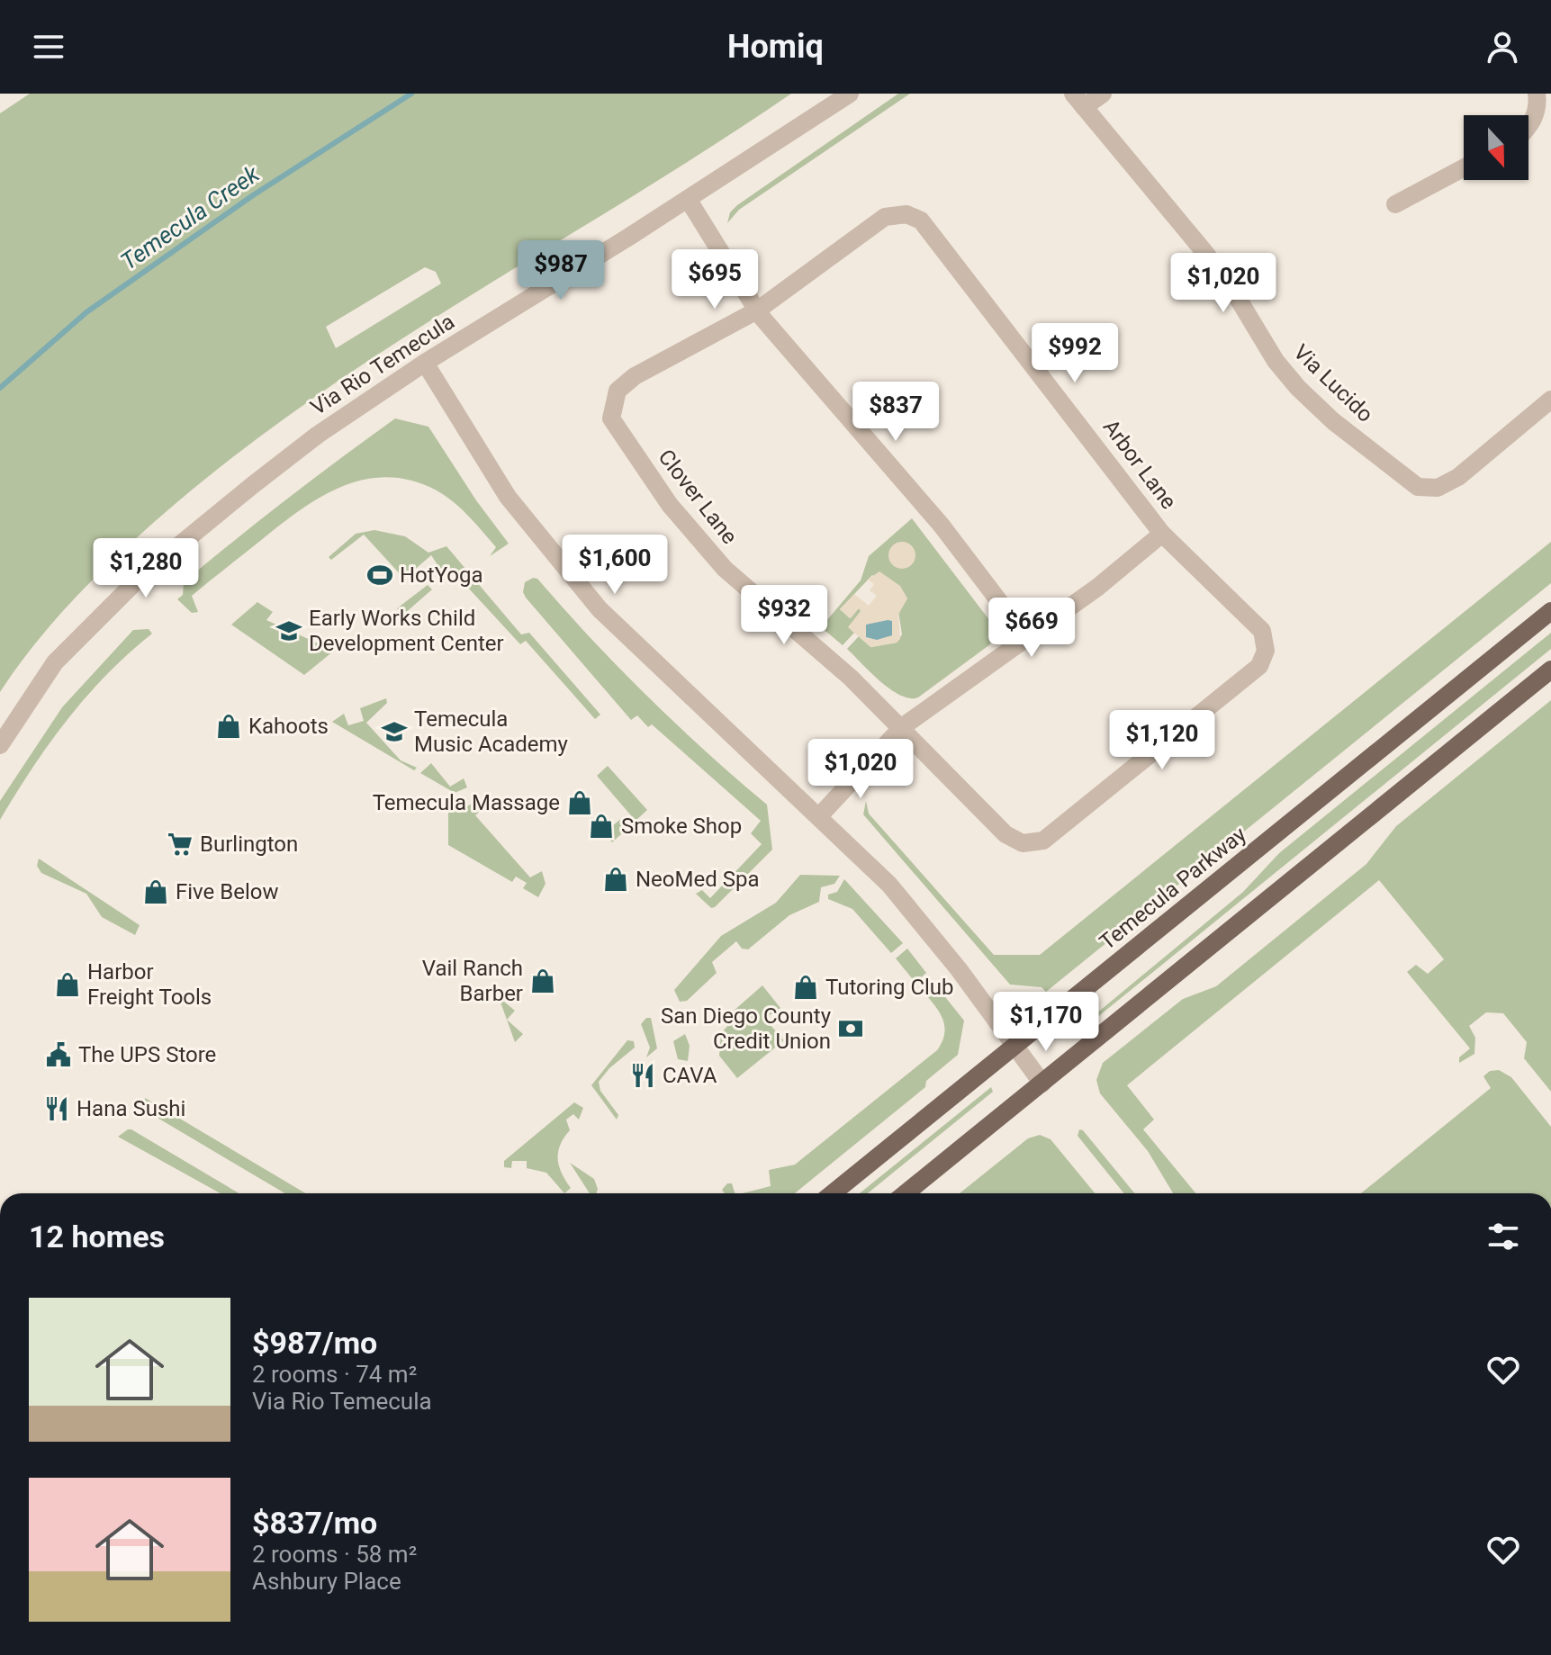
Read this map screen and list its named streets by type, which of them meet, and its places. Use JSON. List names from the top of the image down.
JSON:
{
  "streets": {
    "main road": ["Temecula Parkway"],
    "street": [
      "Via Rio Temecula",
      "Via Lucido",
      "Arbor Lane",
      "Clover Lane"
    ]
  },
  "crossings": [
    ["Arbor Lane", "Clover Lane"]
  ],
  "water": ["Temecula Creek"],
  "places": {
    "sports": ["HotYoga"],
    "school or university": ["Early Works Child Development Center", "Temecula Music Academy"],
    "shop": [
      "Kahoots",
      "Temecula Massage",
      "Smoke Shop",
      "NeoMed Spa",
      "Five Below",
      "Vail Ranch Barber",
      "Harbor Freight Tools",
      "Tutoring Club"
    ],
    "supermarket": ["Burlington"],
    "bank": ["San Diego County Credit Union"],
    "public building": ["The UPS Store"],
    "restaurant": ["CAVA", "Hana Sushi"]
  },
  "north": "bottom",
  "page": {
    "header": "Homiq",
    "price": [
      "$987",
      "$695",
      "$1,020",
      "$992",
      "$837",
      "$1,600",
      "$1,280",
      "$932",
      "$669",
      "$1,120",
      "$1,020",
      "$1,170"
    ],
    "heading": "12 homes",
    "list": [
      {
        "name": "$987/mo",
        "note": "2 rooms · 74 m² · Via Rio Temecula"
      },
      {
        "name": "$837/mo",
        "note": "2 rooms · 58 m² · Ashbury Place"
      }
    ]
  }
}
